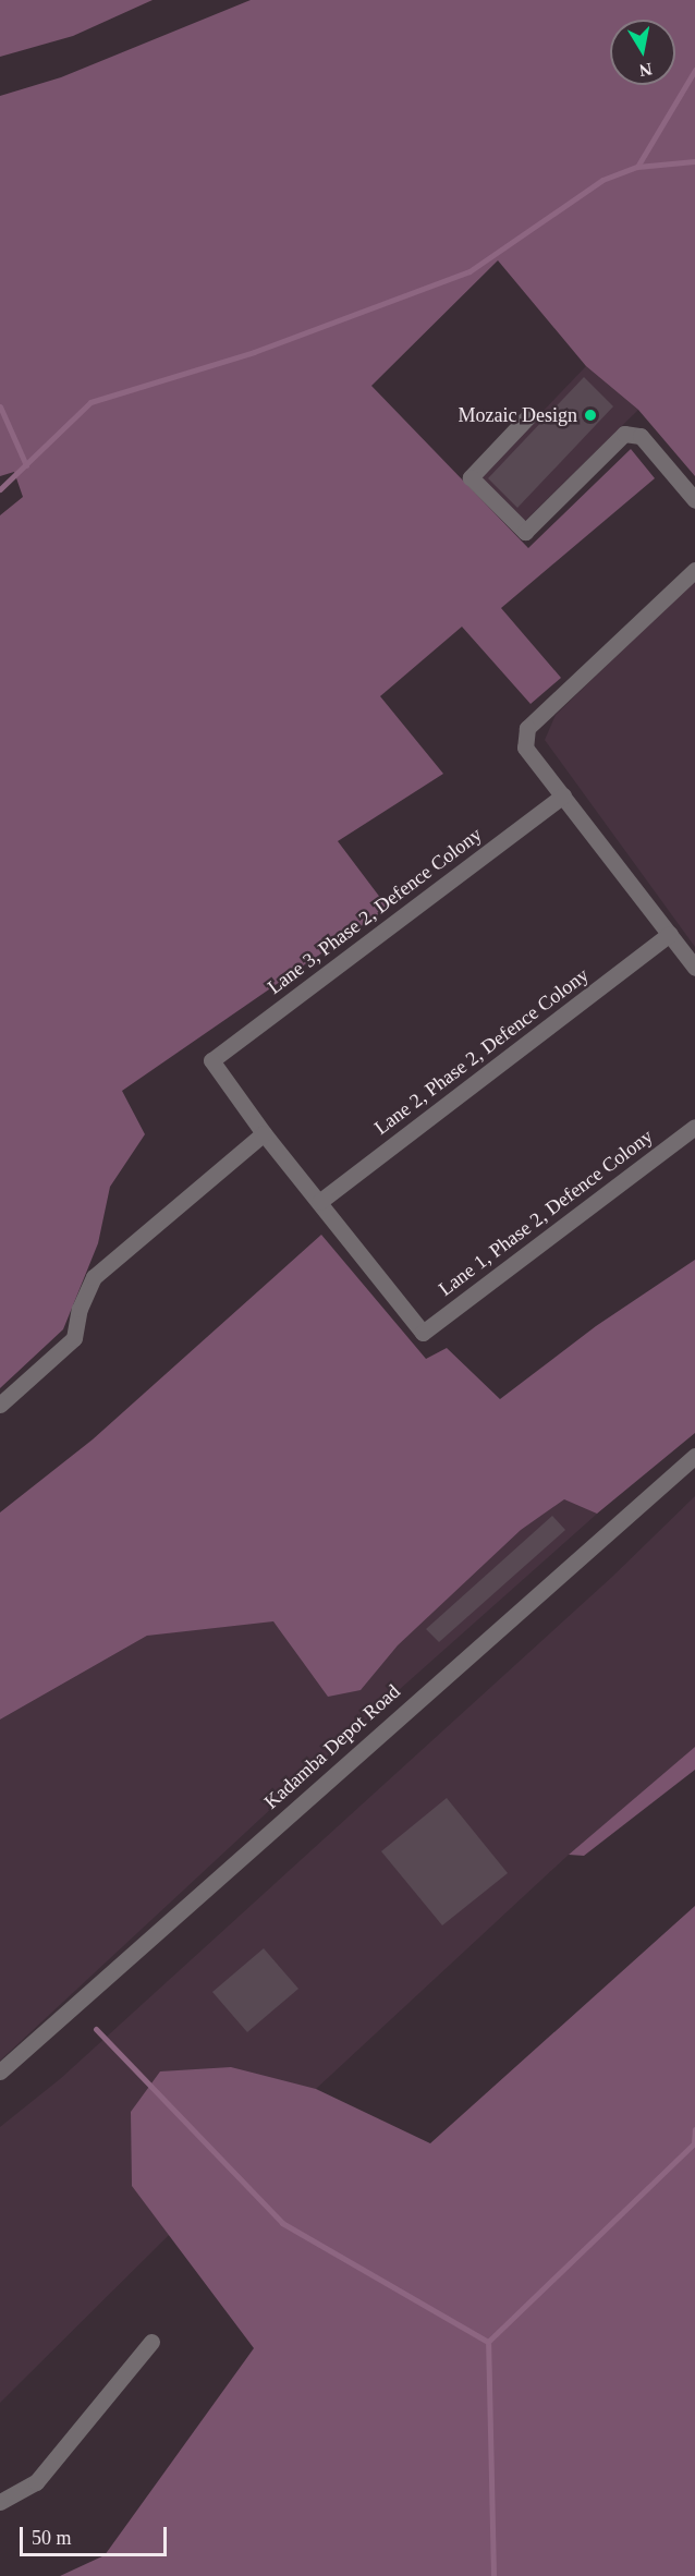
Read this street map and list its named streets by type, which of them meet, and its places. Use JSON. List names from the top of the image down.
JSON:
{
  "streets": {
    "street": [
      "Lane 3, Phase 2, Defence Colony",
      "Lane 2, Phase 2, Defence Colony",
      "Lane 1, Phase 2, Defence Colony",
      "Kadamba Depot Road"
    ]
  },
  "crossings": [
    ["Lane 2, Phase 2, Defence Colony", "Lane 1, Phase 2, Defence Colony"]
  ],
  "places": ["Mozaic Design"],
  "scale_bar": "50 m",
  "north": "bottom"
}
